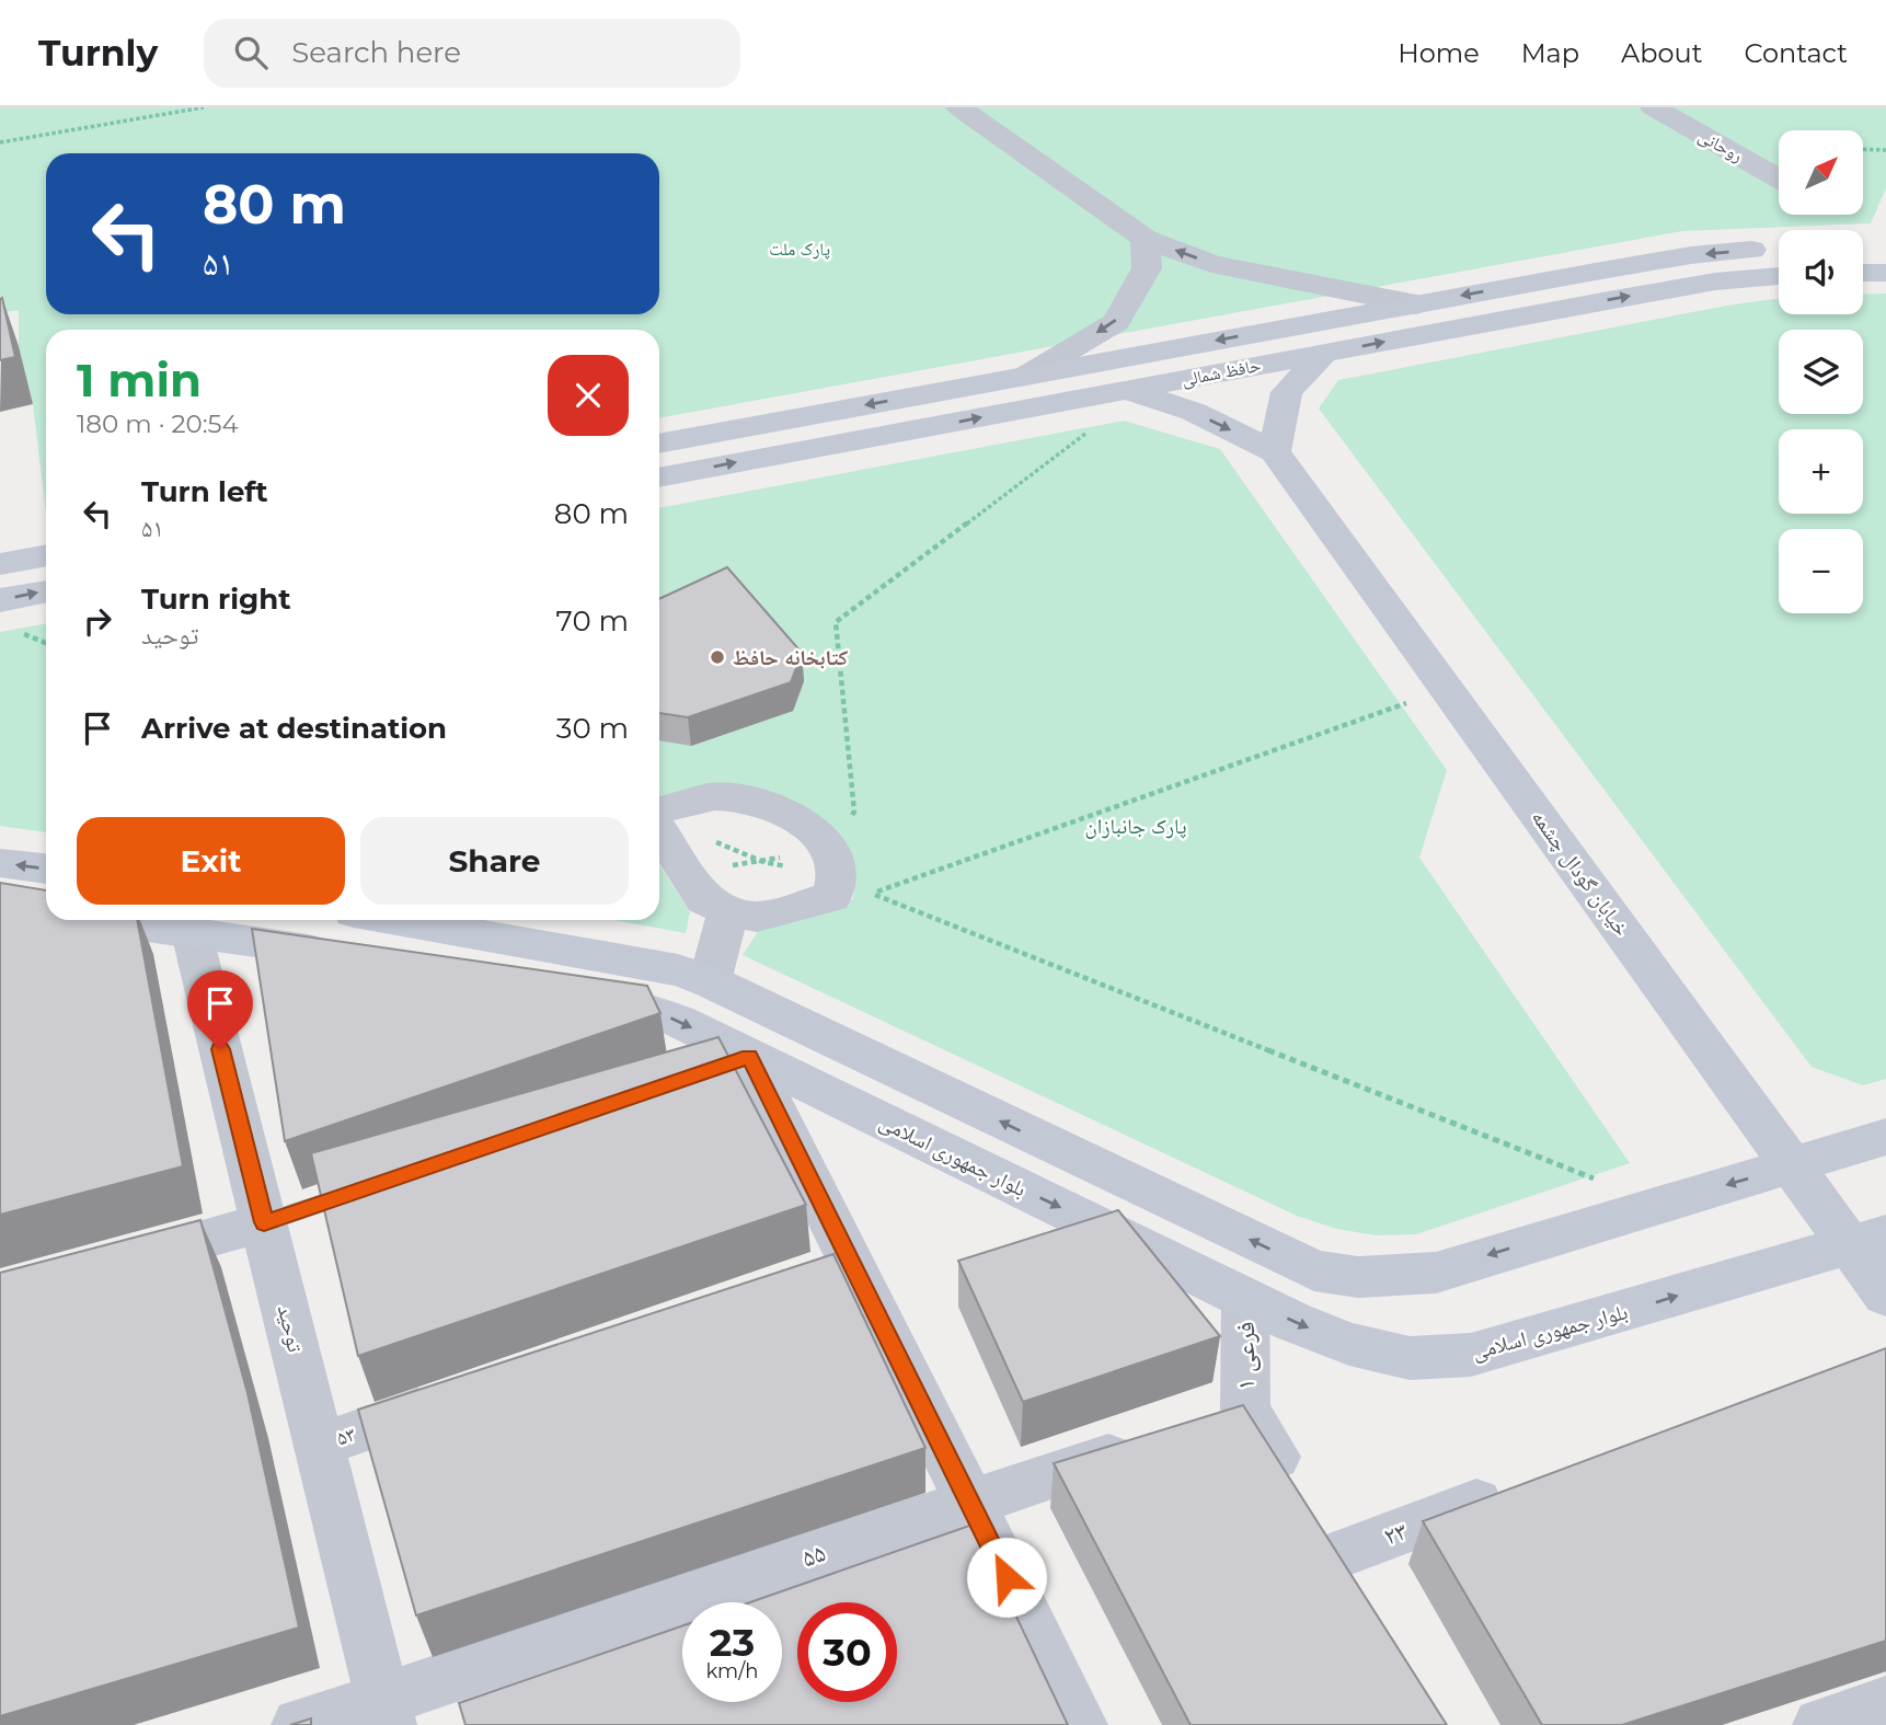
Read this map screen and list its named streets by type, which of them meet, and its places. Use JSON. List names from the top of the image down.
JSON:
{
  "streets": {
    "main road": ["حافظ شمالی", "خیابان گودال چشمه", "بلوار جمهوری اسلامی"],
    "street": [
      "روحانی",
      "توحید",
      "فرعی ۱",
      "۵۳",
      "۲۳",
      "۵۵"
    ]
  },
  "crossings": [
    ["خیابان گودال چشمه", "بلوار جمهوری اسلامی"],
    ["بلوار جمهوری اسلامی", "فرعی ۱"],
    ["توحید", "۵۳"],
    ["توحید", "۵۵"],
    ["فرعی ۱", "۲۳"],
    ["فرعی ۱", "۵۵"]
  ],
  "parks": ["پارک ملت", "پارک جانبازان"],
  "places": ["کتابخانه حافظ"],
  "north": "top right",
  "page": {
    "header": "Turnly",
    "search": "Search here",
    "nav": [
      "Home",
      "Map",
      "About",
      "Contact"
    ],
    "map_buttons": ["+", "−"],
    "turn": ["80 m", "۵۱"],
    "heading": ["1 min", "180 m · 20:54"],
    "list": [
      {
        "name": "Turn left",
        "note": "۵۱",
        "value": "80 m"
      },
      {
        "name": "Turn right",
        "note": "توحید",
        "value": "70 m"
      },
      {
        "name": "Arrive at destination",
        "value": "30 m"
      }
    ],
    "buttons": ["Exit", "Share"],
    "speed": "23 km/h",
    "limit": "30"
  }
}
